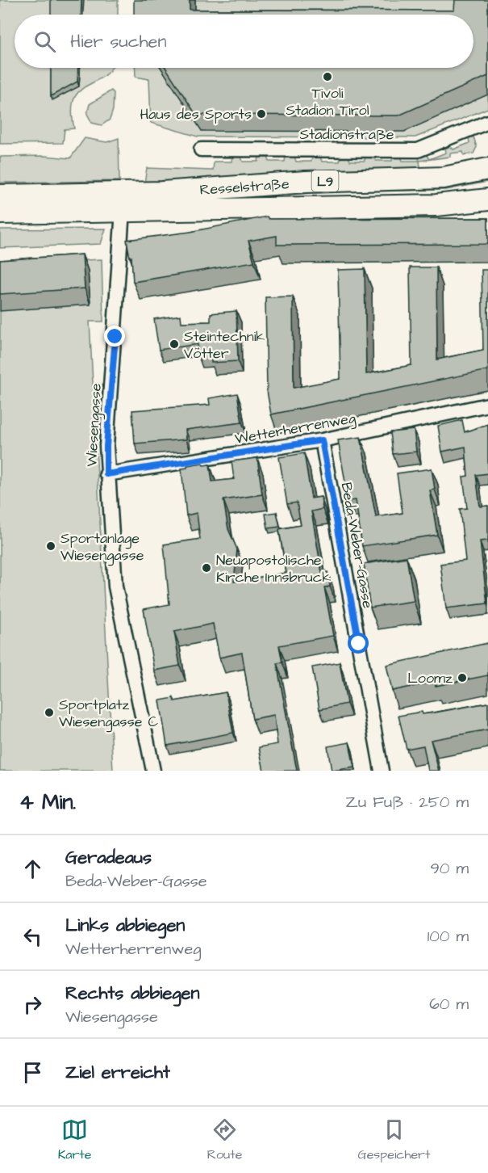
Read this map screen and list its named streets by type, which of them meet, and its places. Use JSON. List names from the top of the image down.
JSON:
{
  "streets": {
    "main road": ["L9", "Resselstraße"],
    "street": [
      "Stadionstraße",
      "Wiesengasse",
      "Wetterherrenweg",
      "Beda-Weber-Gasse"
    ]
  },
  "crossings": [
    ["Wiesengasse", "Wetterherrenweg"],
    ["Wetterherrenweg", "Beda-Weber-Gasse"]
  ],
  "places": [
    "Tivoli Stadion Tirol",
    "Haus des Sports",
    "Steintechnik Vötter",
    "Sportanlage Wiesengasse",
    "Neuapostolische Kirche Innsbruck",
    "Loomz",
    "Sportplatz Wiesengasse C"
  ],
  "page": {
    "search": "Hier suchen",
    "heading": ["4 Min.", "Zu Fuß · 250 m"],
    "list": [
      ["Geradeaus", "Beda-Weber-Gasse", "90 m"],
      ["Links abbiegen", "Wetterherrenweg", "100 m"],
      ["Rechts abbiegen", "Wiesengasse", "60 m"],
      "Ziel erreicht"
    ],
    "nav": ["Karte", "Route", "Gespeichert"]
  }
}
